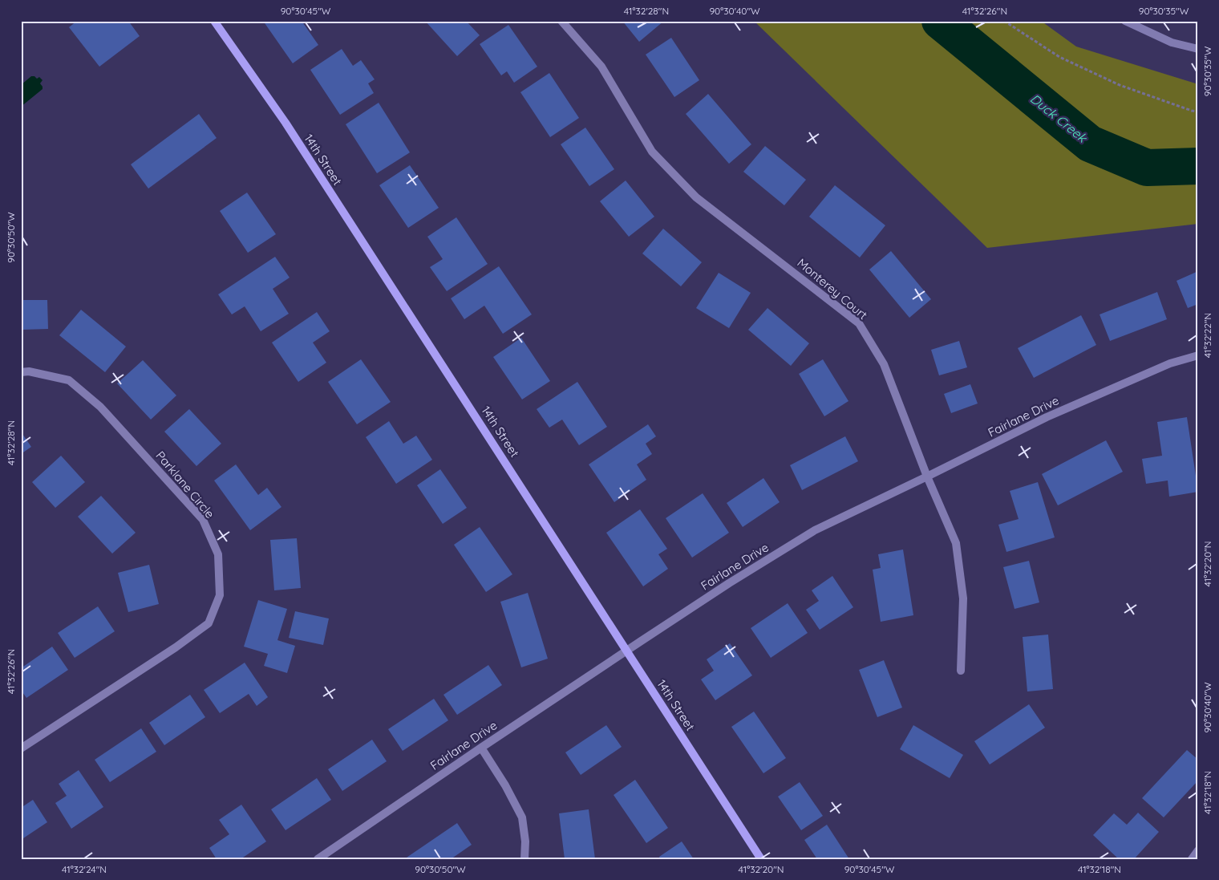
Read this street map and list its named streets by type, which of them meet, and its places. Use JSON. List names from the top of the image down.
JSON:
{
  "streets": {
    "street": [
      "14th Street",
      "Monterey Court",
      "Fairlane Drive",
      "Parklane Circle"
    ]
  },
  "crossings": [
    ["14th Street", "Fairlane Drive"],
    ["Monterey Court", "Fairlane Drive"]
  ],
  "water": ["Duck Creek"],
  "coordinates": [
    "90°30'45\"W",
    "41°32'28\"N",
    "90°30'40\"W",
    "41°32'26\"N",
    "90°30'35\"W",
    "90°30'50\"W",
    "41°32'22\"N",
    "41°32'20\"N",
    "41°32'18\"N",
    "41°32'24\"N"
  ]
}
